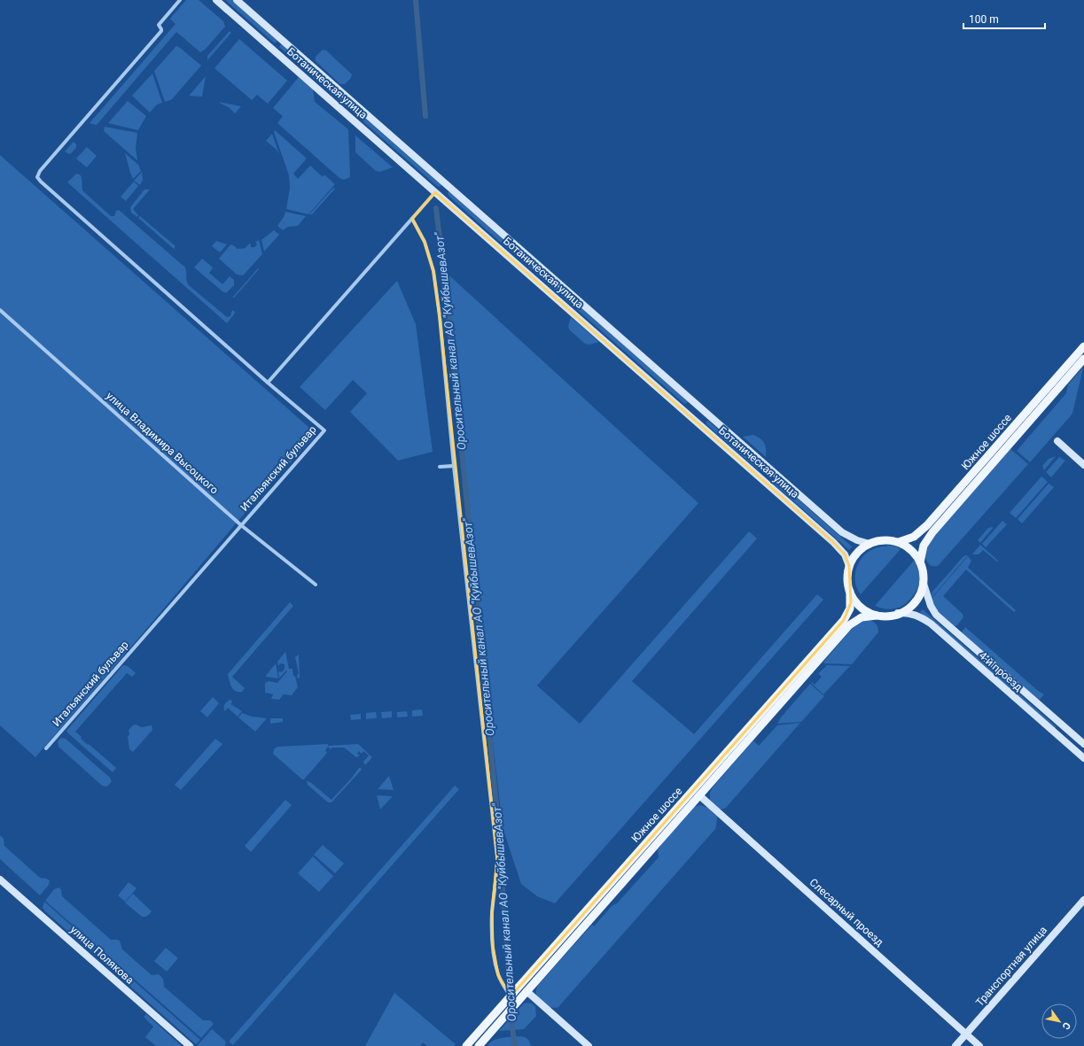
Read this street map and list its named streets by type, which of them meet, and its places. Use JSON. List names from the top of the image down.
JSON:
{
  "streets": {
    "main road": [
      "Ботаническая улица",
      "Южное шоссе",
      "4-й проезд",
      "Слесарный проезд",
      "улица Полякова",
      "Транспортная улица"
    ],
    "street": ["улица Владимира Высоцкого", "Итальянский бульвар"]
  },
  "crossings": [
    ["Ботаническая улица", "Южное шоссе"],
    ["Ботаническая улица", "4-й проезд"],
    ["Южное шоссе", "4-й проезд"],
    ["Южное шоссе", "Слесарный проезд"],
    ["улица Владимира Высоцкого", "Итальянский бульвар"],
    ["Слесарный проезд", "Транспортная улица"]
  ],
  "water": ["Оросительный канал АО \"КуйбышевАзот\""],
  "scale_bar": "100 m",
  "north": "bottom right"
}
